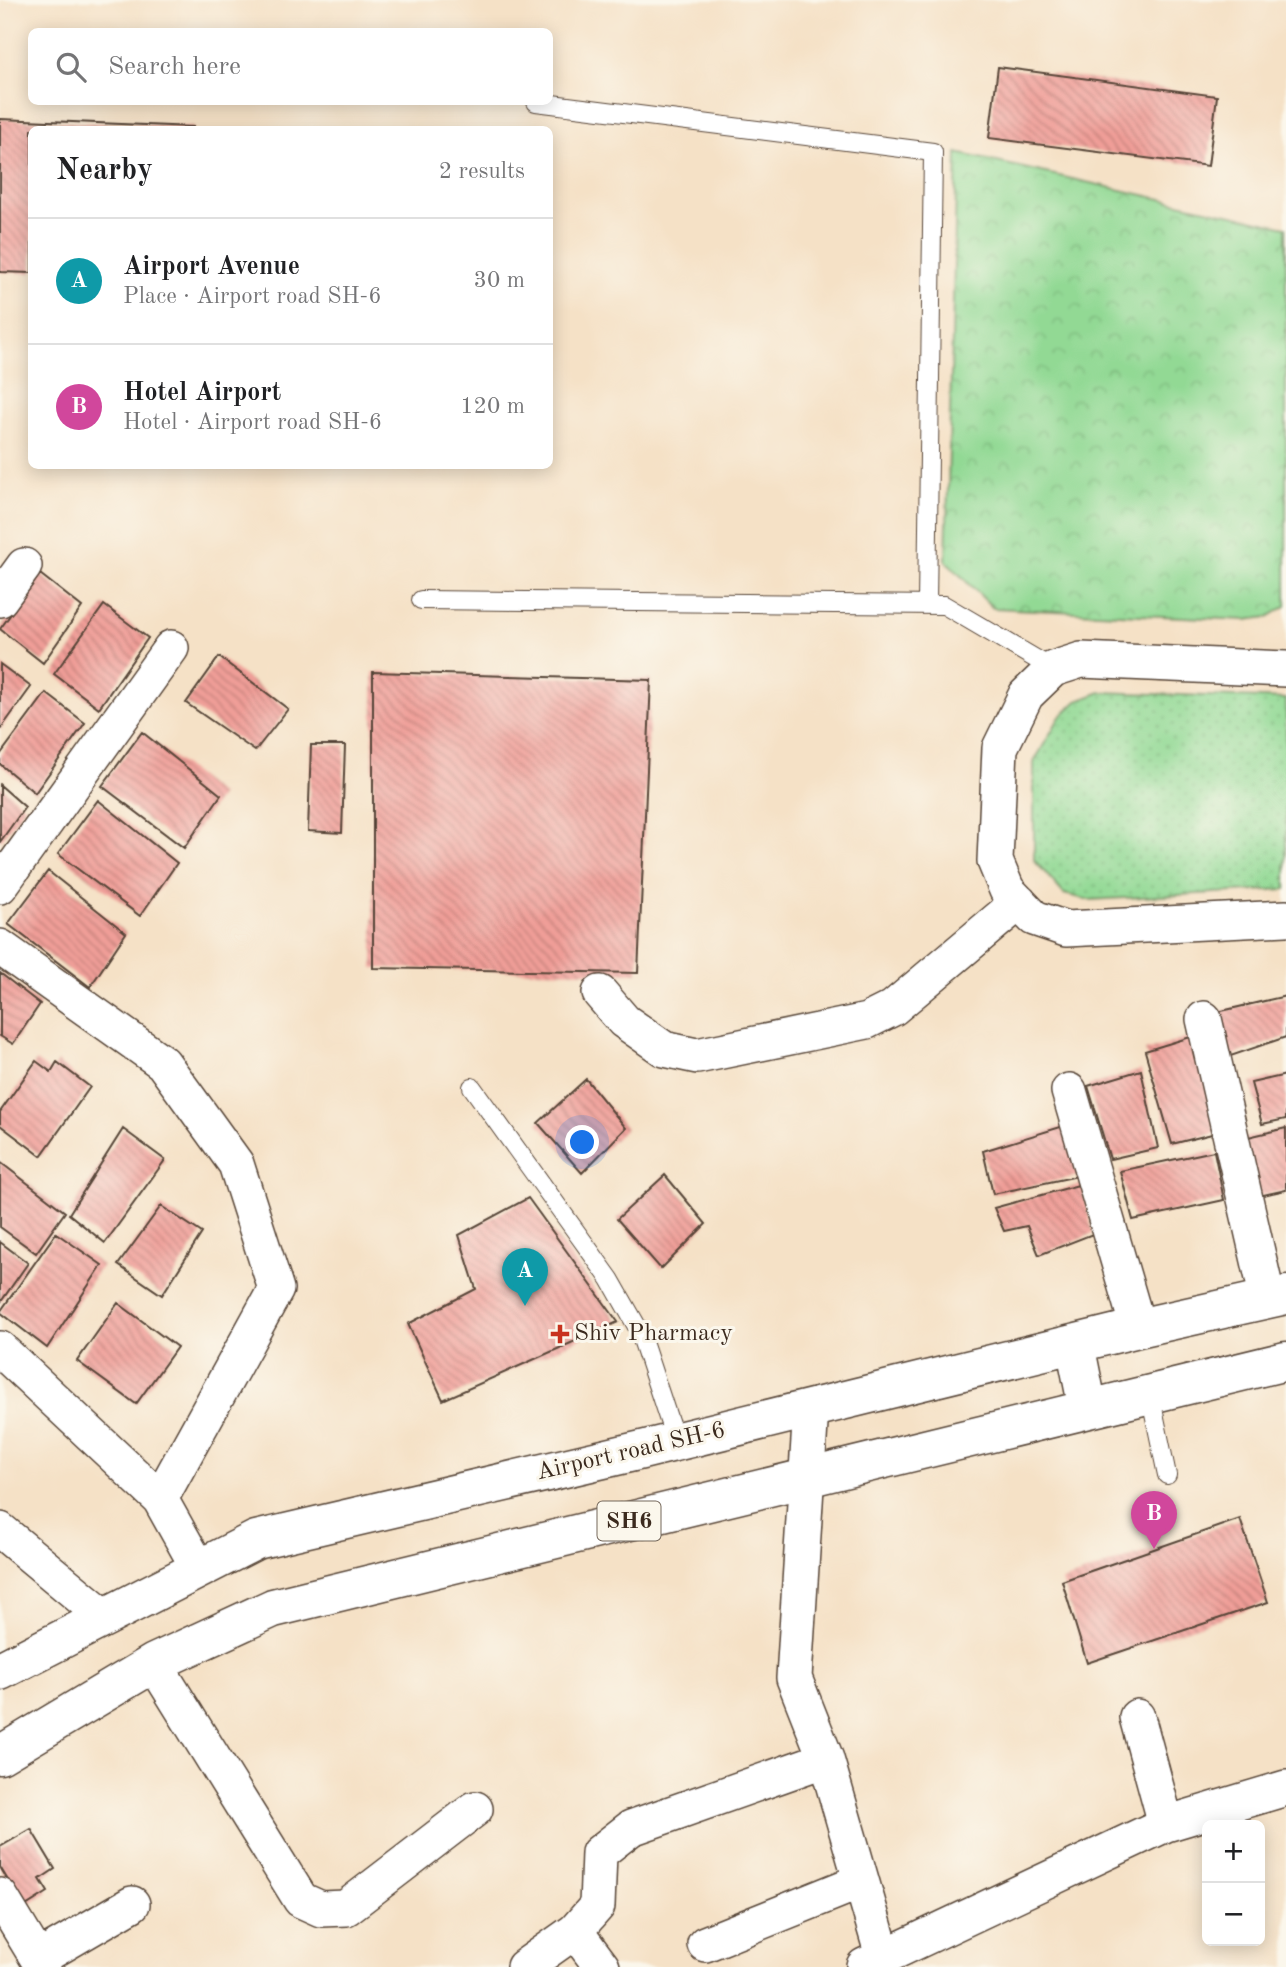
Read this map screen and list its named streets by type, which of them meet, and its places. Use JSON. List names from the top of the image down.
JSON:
{
  "streets": {
    "main road": ["Airport road SH-6", "SH6"]
  },
  "places": {
    "health": ["Shiv Pharmacy"]
  },
  "page": {
    "search": "Search here",
    "heading": ["Nearby", "2 results"],
    "list": [
      {
        "mark": "A",
        "name": "Airport Avenue",
        "note": "Place · Airport road SH-6",
        "value": "30 m"
      },
      {
        "mark": "B",
        "name": "Hotel Airport",
        "note": "Hotel · Airport road SH-6",
        "value": "120 m"
      }
    ],
    "pins": ["A", "B"],
    "map_buttons": ["+", "−"]
  }
}
